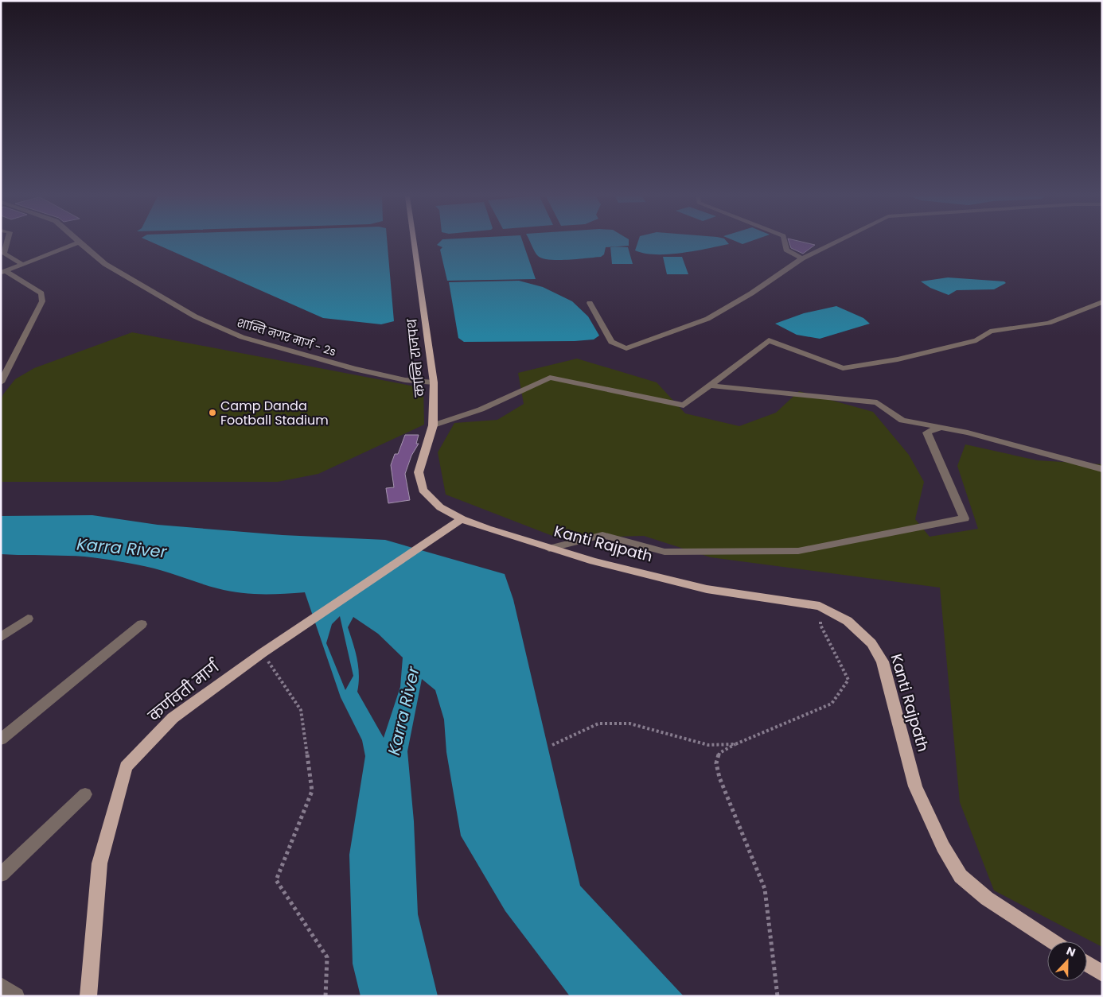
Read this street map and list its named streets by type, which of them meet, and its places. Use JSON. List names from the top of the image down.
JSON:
{
  "streets": {
    "main road": ["कान्ति राजपथ", "Kanti Rajpath", "कर्णवती मार्ग"],
    "street": ["शान्ति नगर मार्ग - 2s"]
  },
  "crossings": [
    ["शान्ति नगर मार्ग - 2s", "कान्ति राजपथ"],
    ["कान्ति राजपथ", "Kanti Rajpath"],
    ["कान्ति राजपथ", "कर्णवती मार्ग"],
    ["Kanti Rajpath", "कर्णवती मार्ग"]
  ],
  "water": ["Karra River"],
  "places": ["Camp Danda Football Stadium"],
  "north": "top"
}
